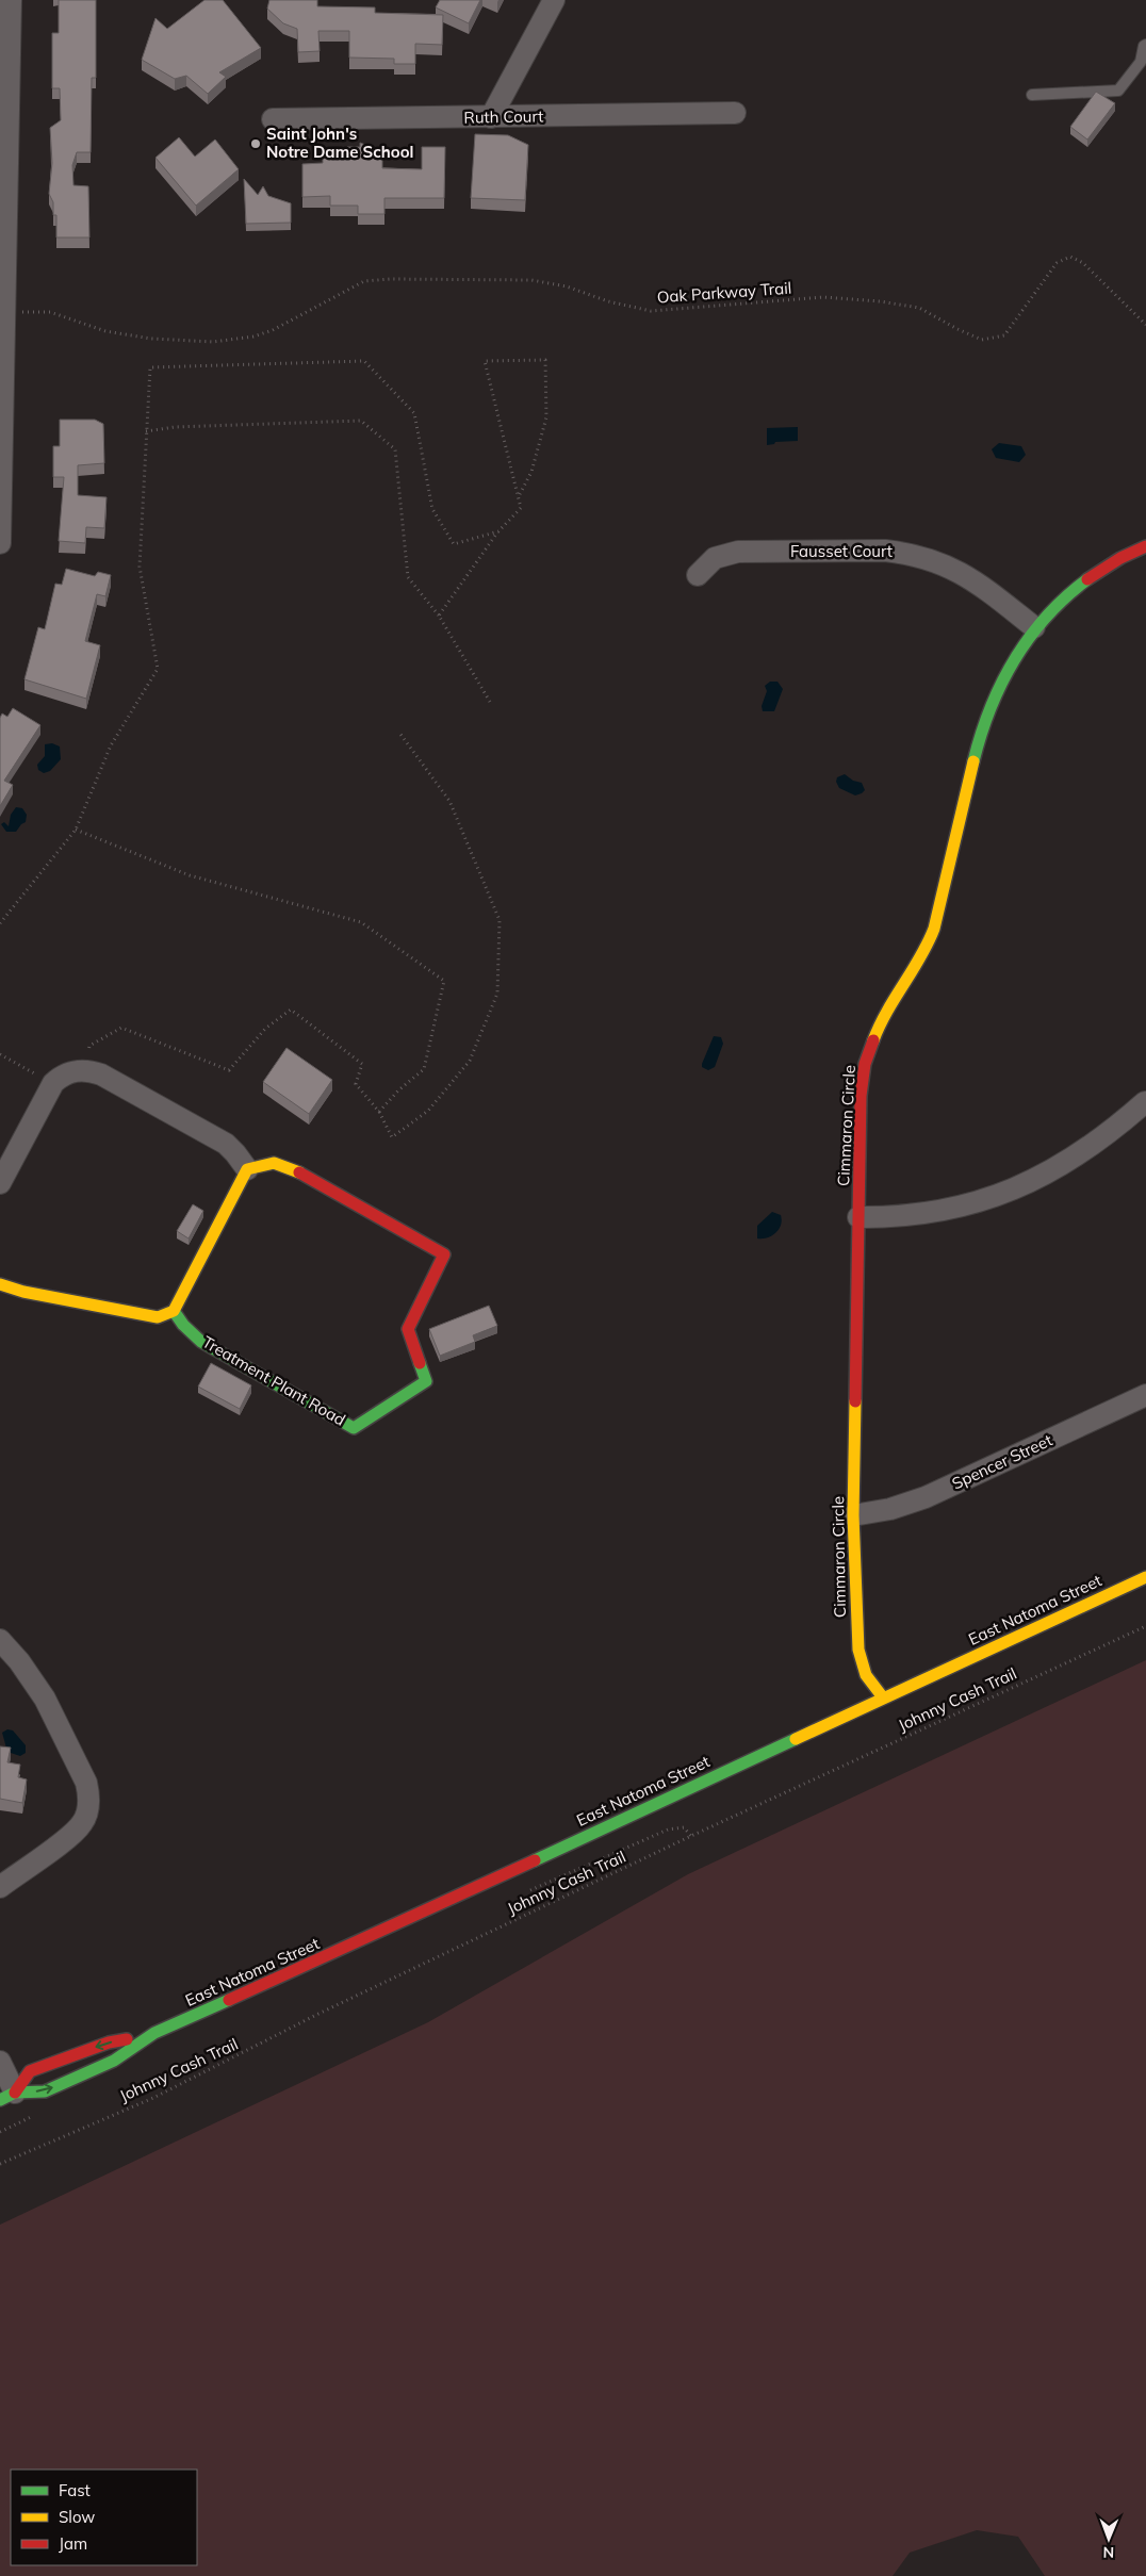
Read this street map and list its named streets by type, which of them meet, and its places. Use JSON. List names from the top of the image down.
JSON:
{
  "streets": {
    "street": [
      "Ruth Court",
      "Fausset Court",
      "Cimmaron Circle",
      "Treatment Plant Road",
      "Spencer Street",
      "East Natoma Street"
    ],
    "path": ["Oak Parkway Trail", "Johnny Cash Trail"]
  },
  "crossings": [
    ["Fausset Court", "Cimmaron Circle"],
    ["Cimmaron Circle", "Spencer Street"],
    ["Cimmaron Circle", "East Natoma Street"]
  ],
  "places": ["Saint John's Notre Dame School"],
  "legend": ["Fast", "Slow", "Jam"],
  "north": "bottom"
}
